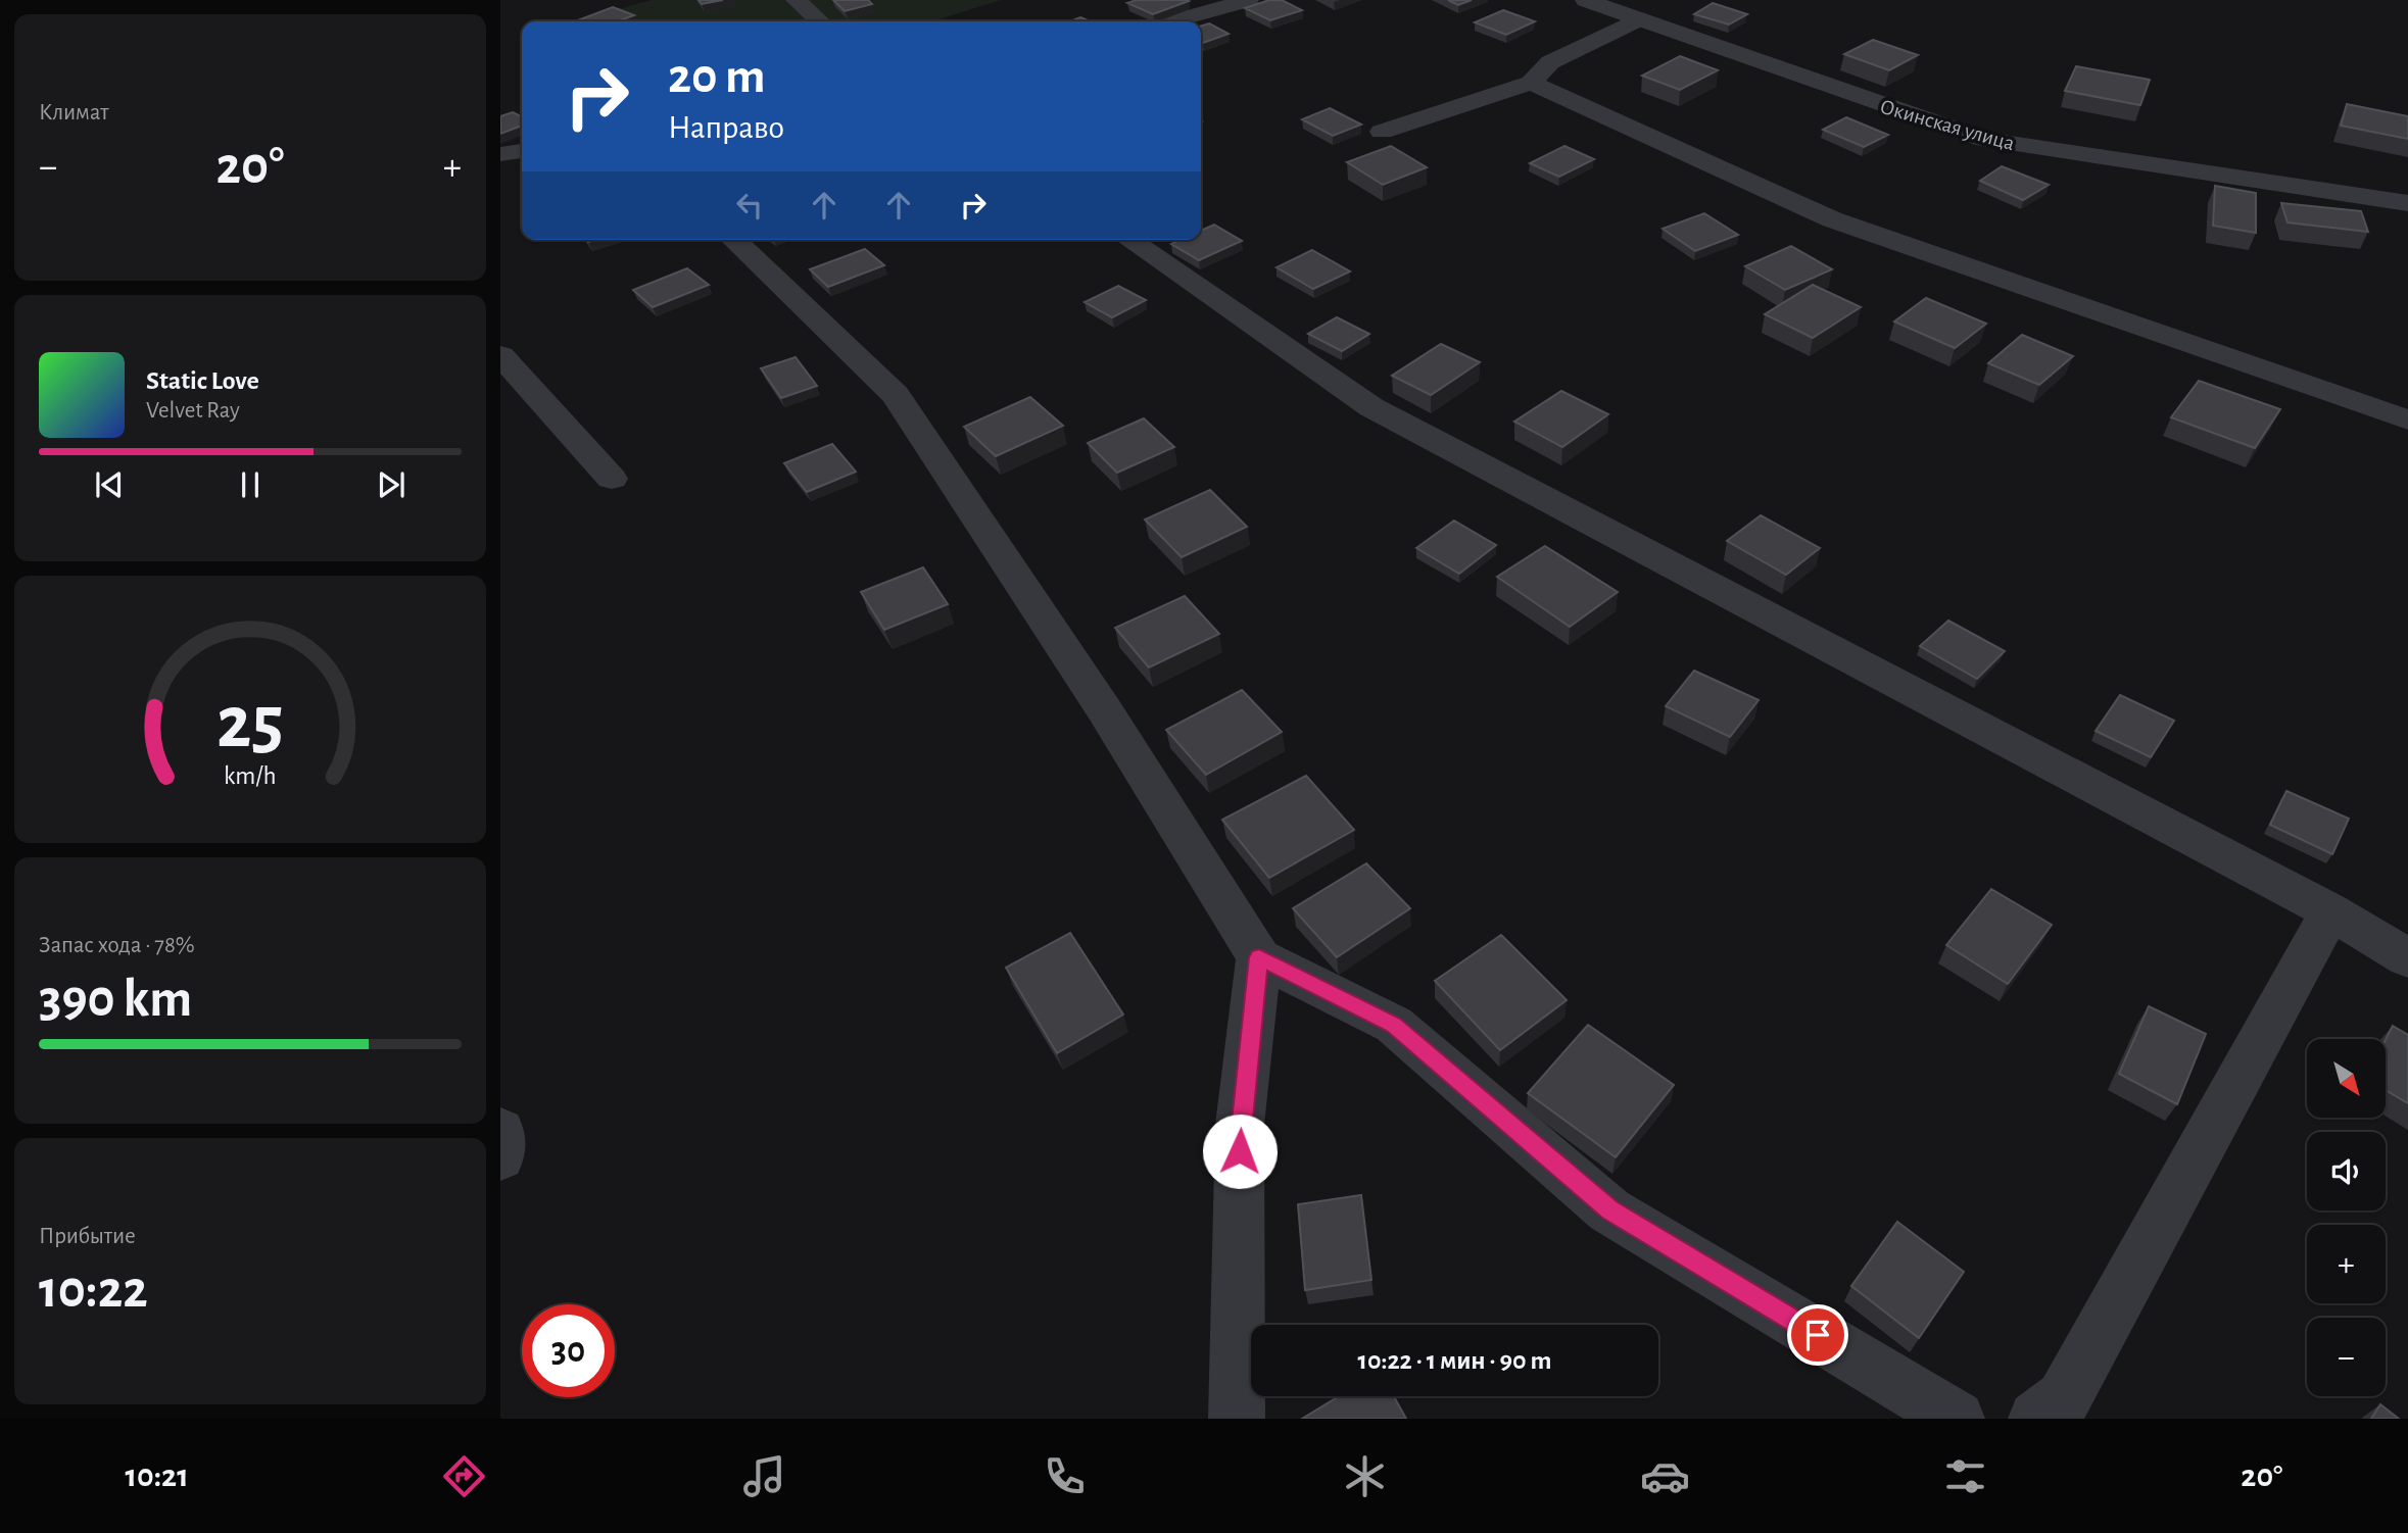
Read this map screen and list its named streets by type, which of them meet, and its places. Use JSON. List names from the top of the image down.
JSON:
{
  "streets": {
    "street": ["Окинская улица"]
  },
  "north": "bottom right",
  "page": {
    "tile": [
      "Климат",
      ["Запас хода · 78%", "390 km"],
      ["Прибытие", "10:22"]
    ],
    "turn": ["20 m", "Направо"],
    "heat": ["−", "20°", "+"],
    "song": ["Static Love", "Velvet Ray"],
    "map_buttons": ["+", "−"],
    "limit": "30",
    "trip": "10:22 · 1 мин · 90 m",
    "tabs": ["10:21", "20°"],
    "gauge": ["25", "km/h"]
  }
}
